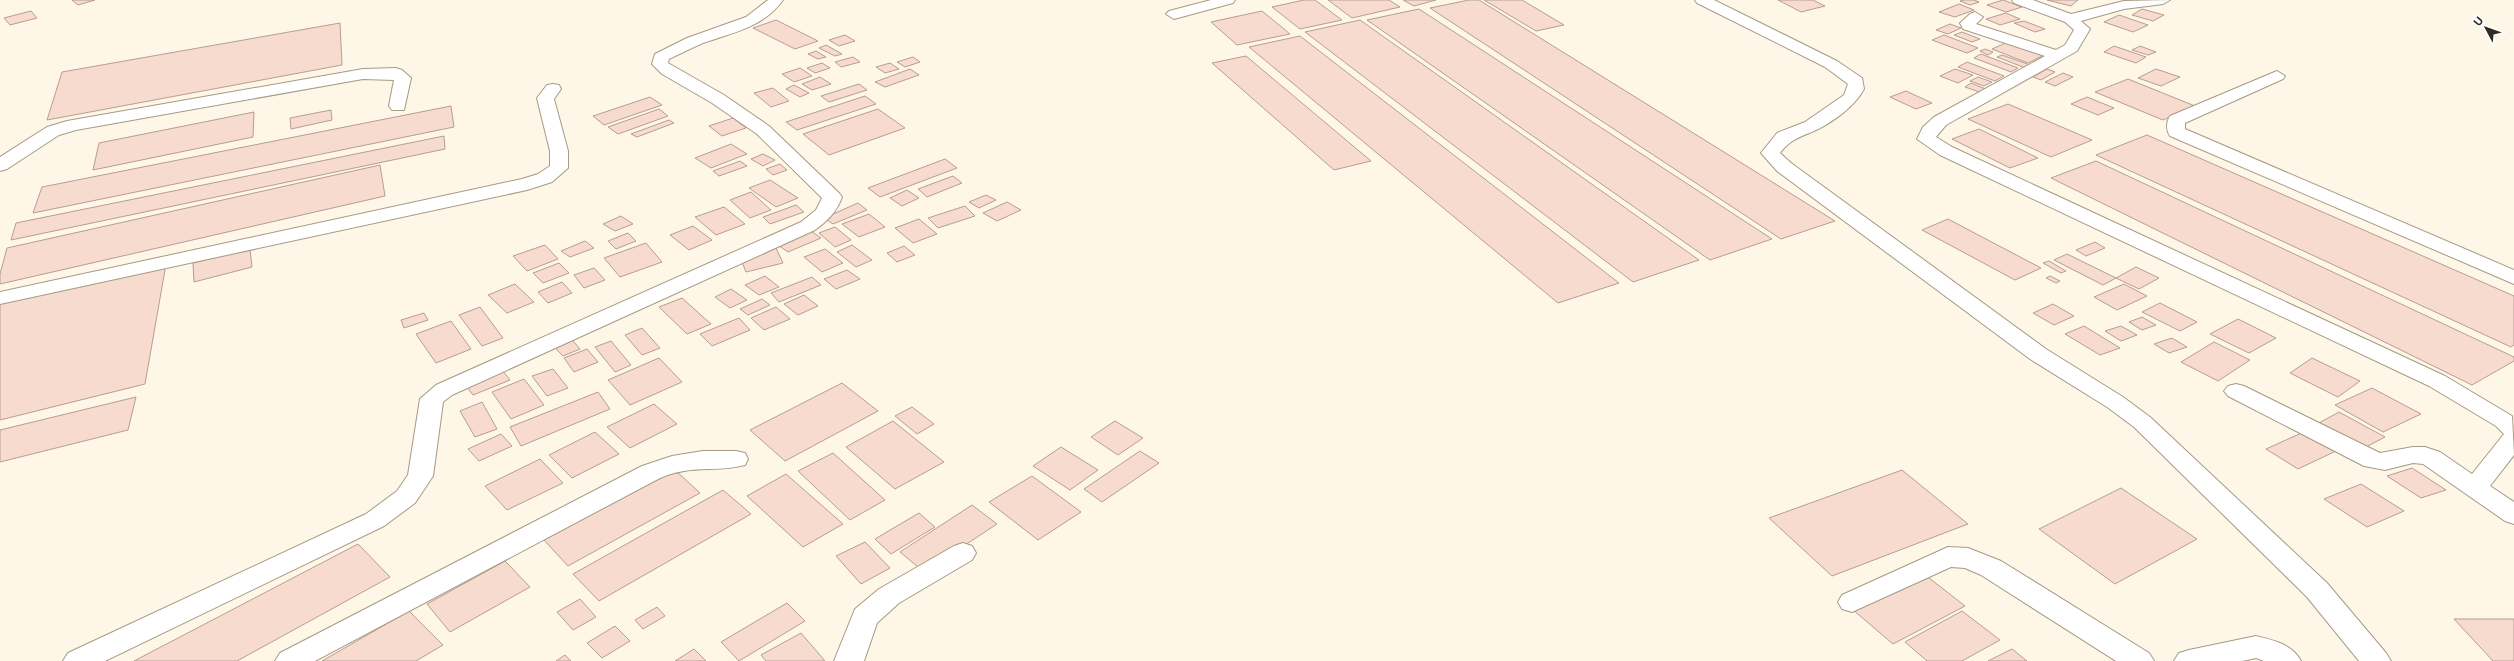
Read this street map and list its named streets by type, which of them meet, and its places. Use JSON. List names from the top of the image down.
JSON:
{
  "north": "top left"
}
